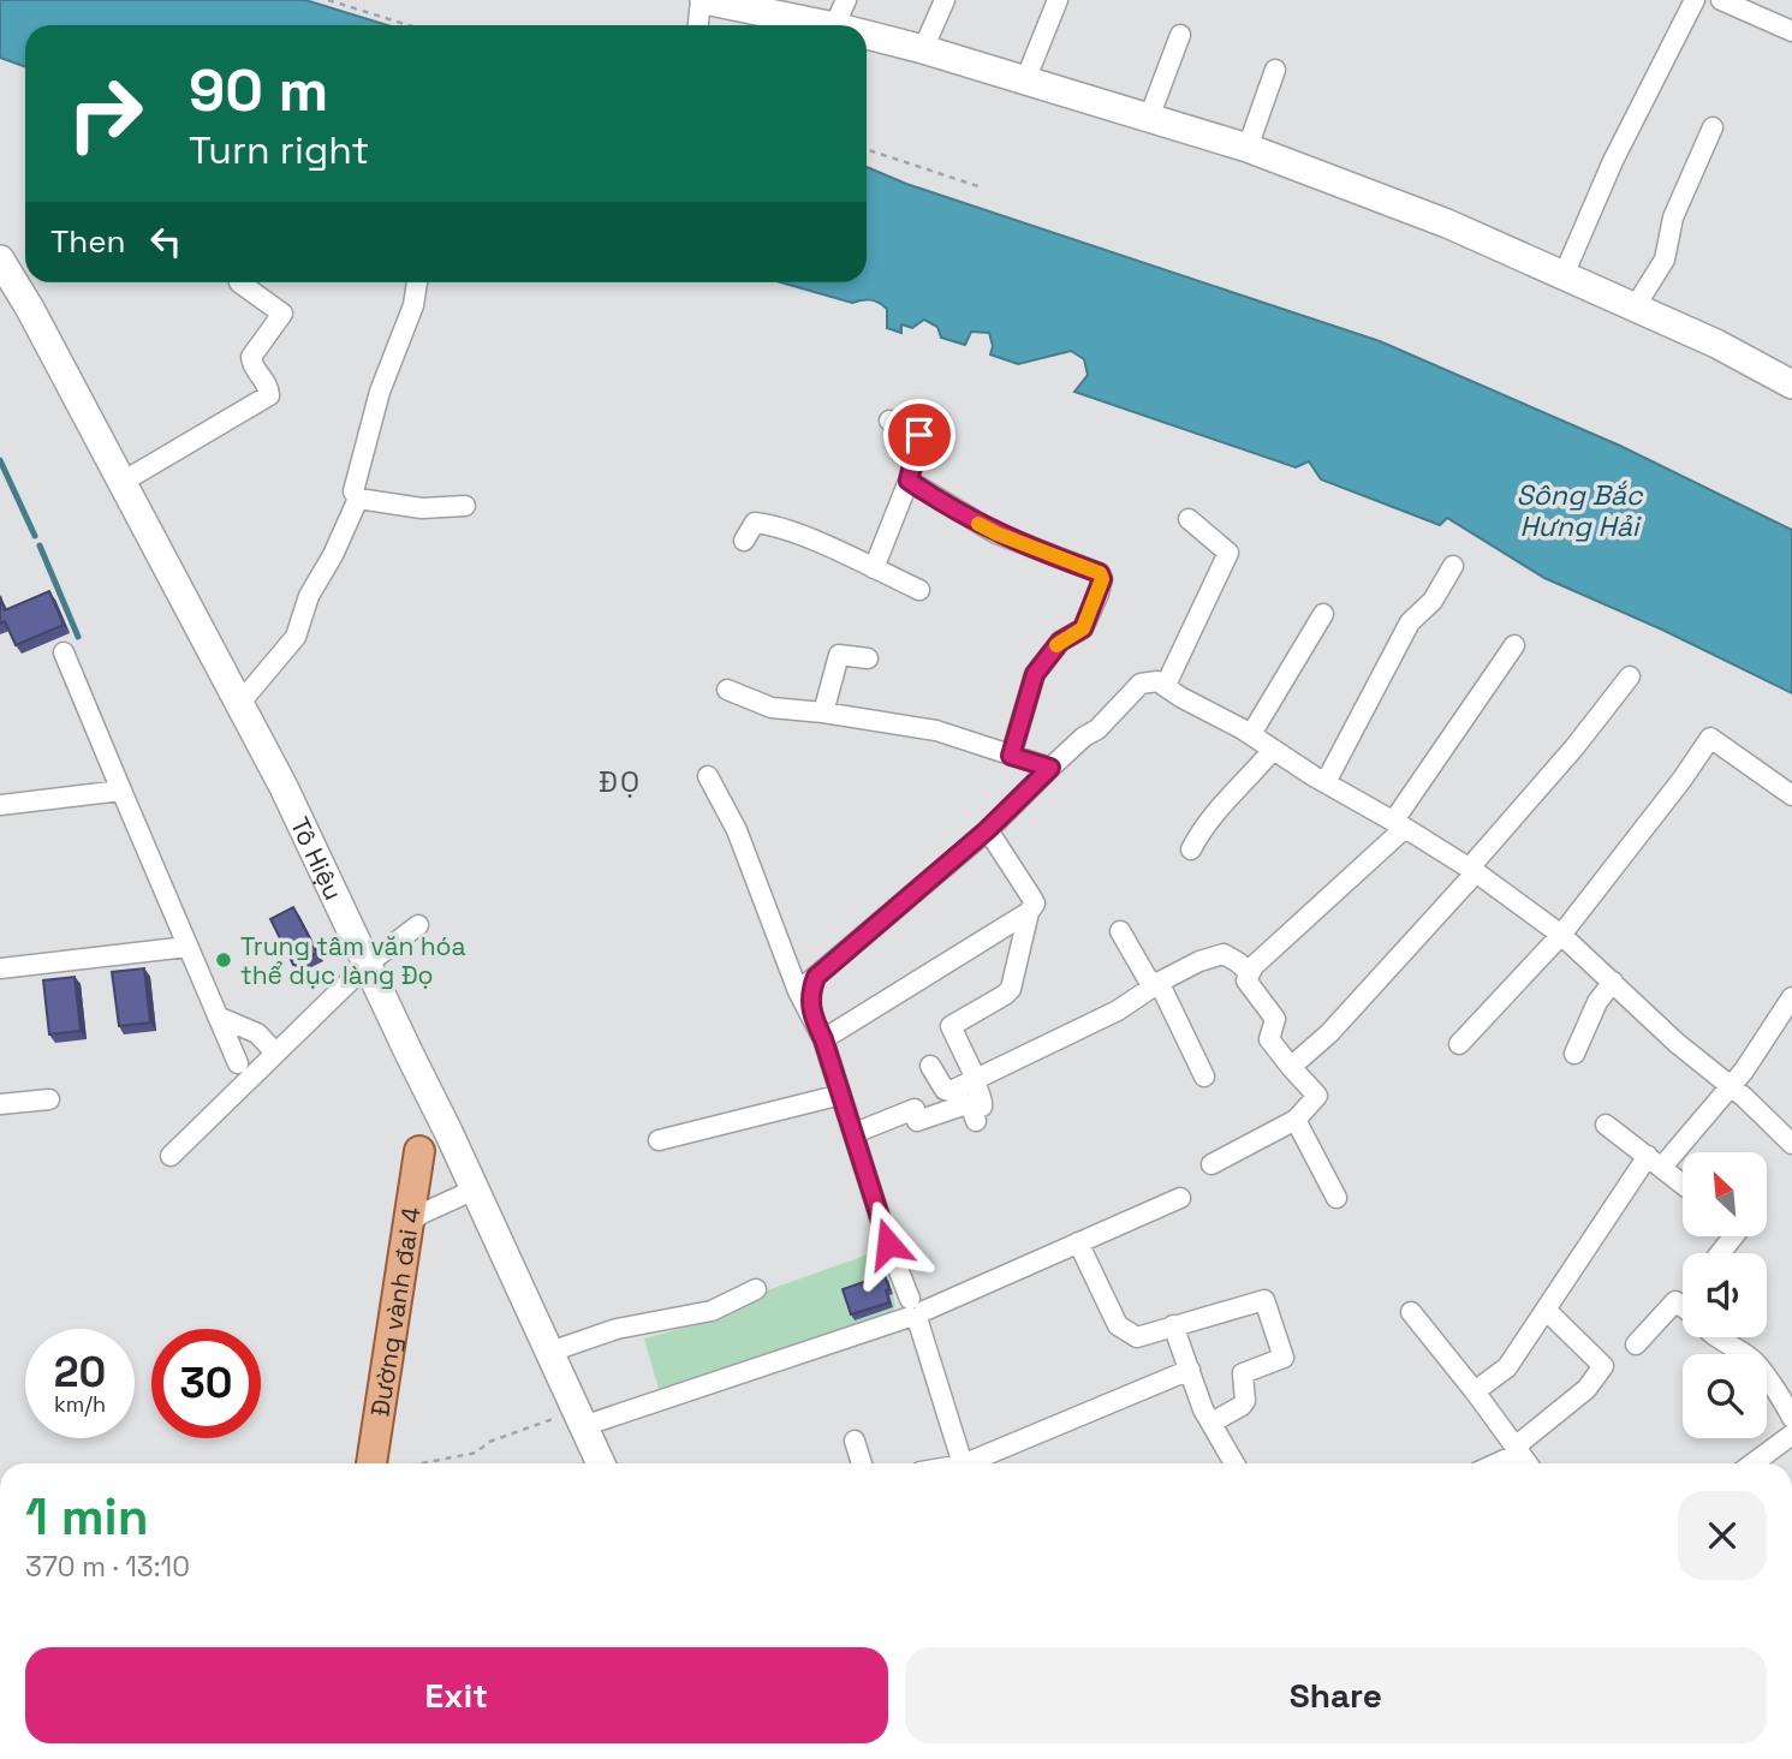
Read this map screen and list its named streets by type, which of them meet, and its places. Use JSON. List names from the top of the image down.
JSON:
{
  "streets": {
    "main road": ["Tô Hiệu", "Đường vành đai 4"]
  },
  "districts": ["ĐỌ"],
  "water": ["Sông Bắc Hưng Hải"],
  "places": ["Trung tâm văn hóa thể dục làng Đọ"],
  "north": "top left",
  "page": {
    "turn": ["90 m", "Turn right"],
    "then": "Then",
    "speed": "20 km/h",
    "limit": "30",
    "heading": ["1 min", "370 m · 13:10"],
    "buttons": ["Exit", "Share"]
  }
}
